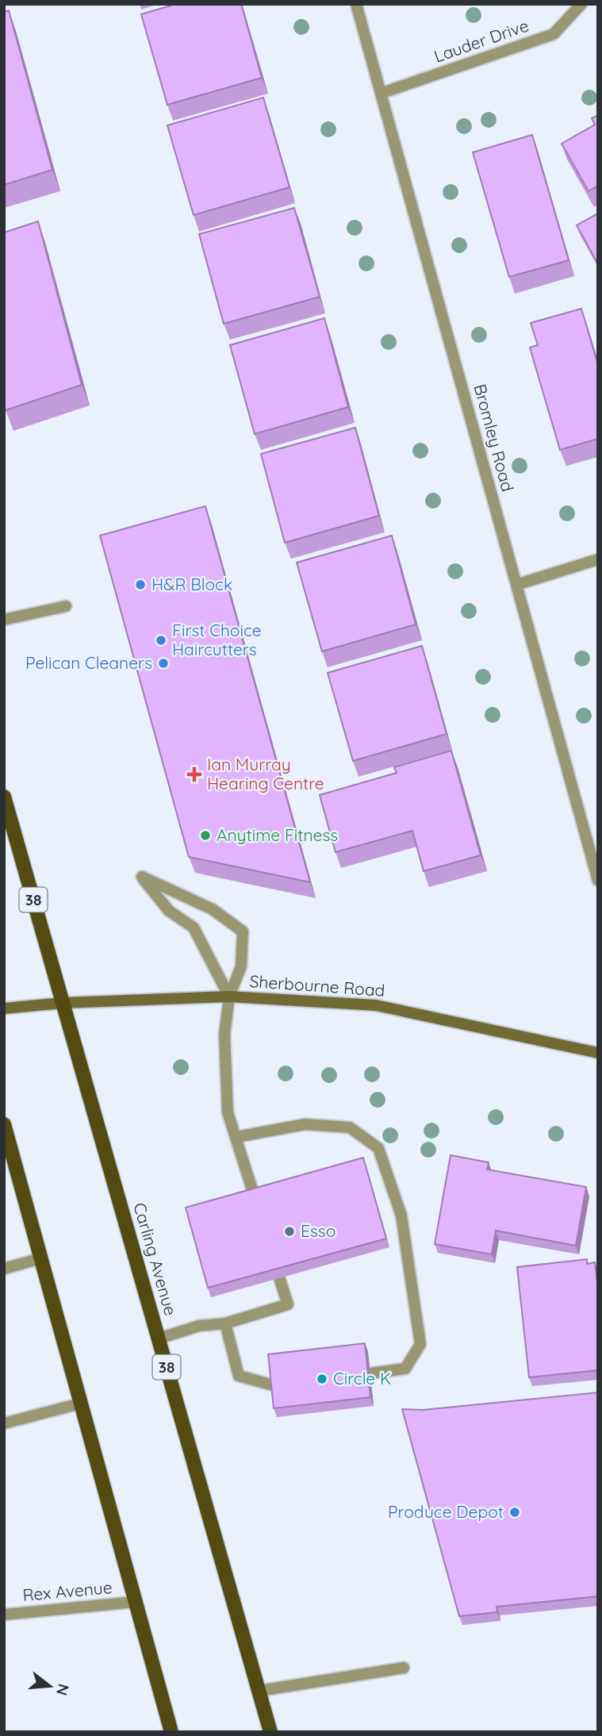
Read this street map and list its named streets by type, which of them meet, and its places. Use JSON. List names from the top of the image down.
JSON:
{
  "streets": {
    "main road": ["38", "Carling Avenue"],
    "street": [
      "Lauder Drive",
      "Bromley Road",
      "Sherbourne Road",
      "Rex Avenue"
    ]
  },
  "crossings": [
    ["Lauder Drive", "Bromley Road"],
    ["Sherbourne Road", "Carling Avenue"]
  ],
  "places": {
    "other": [
      "H&R Block",
      "First Choice Haircutters",
      "Pelican Cleaners",
      "Anytime Fitness",
      "Esso",
      "Circle K",
      "Produce Depot"
    ],
    "health": ["Ian Murray Hearing Centre"]
  },
  "north": "right"
}
